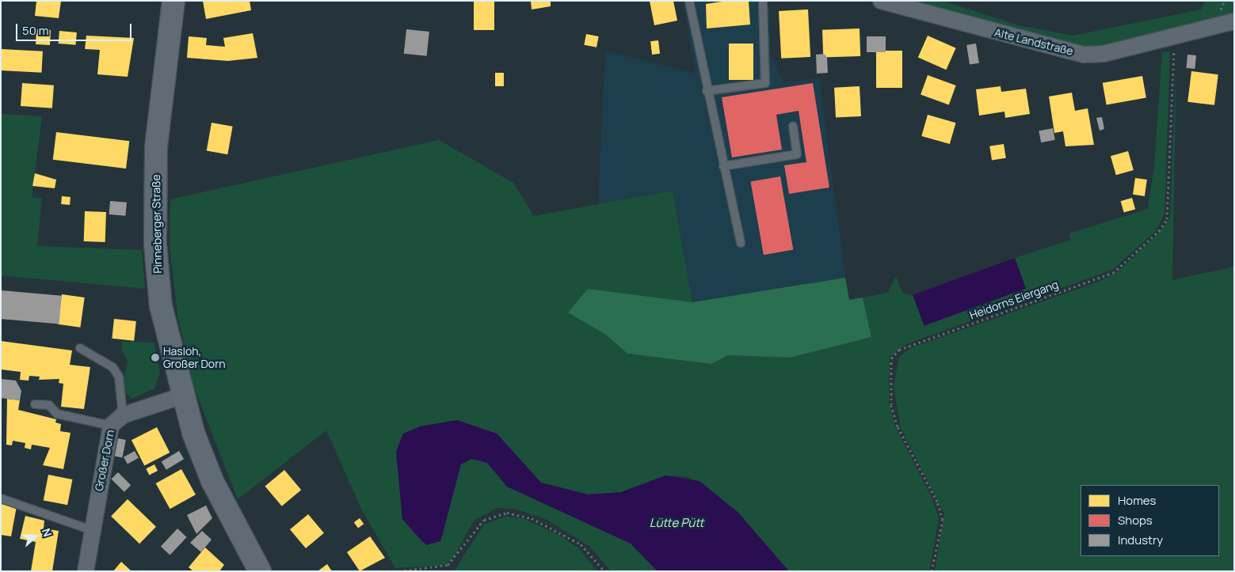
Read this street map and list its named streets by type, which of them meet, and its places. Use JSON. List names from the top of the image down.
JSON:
{
  "streets": {
    "main road": ["Pinneberger Straße"],
    "street": ["Alte Landstraße", "Großer Dorn"],
    "path": ["Heidorns Eiergang"]
  },
  "crossings": [
    ["Alte Landstraße", "Heidorns Eiergang"],
    ["Pinneberger Straße", "Großer Dorn"]
  ],
  "water": ["Lütte Pütt"],
  "places": ["Hasloh, Großer Dorn"],
  "legend": ["Homes", "Shops", "Industry"],
  "scale_bar": "50 m",
  "north": "right"
}
